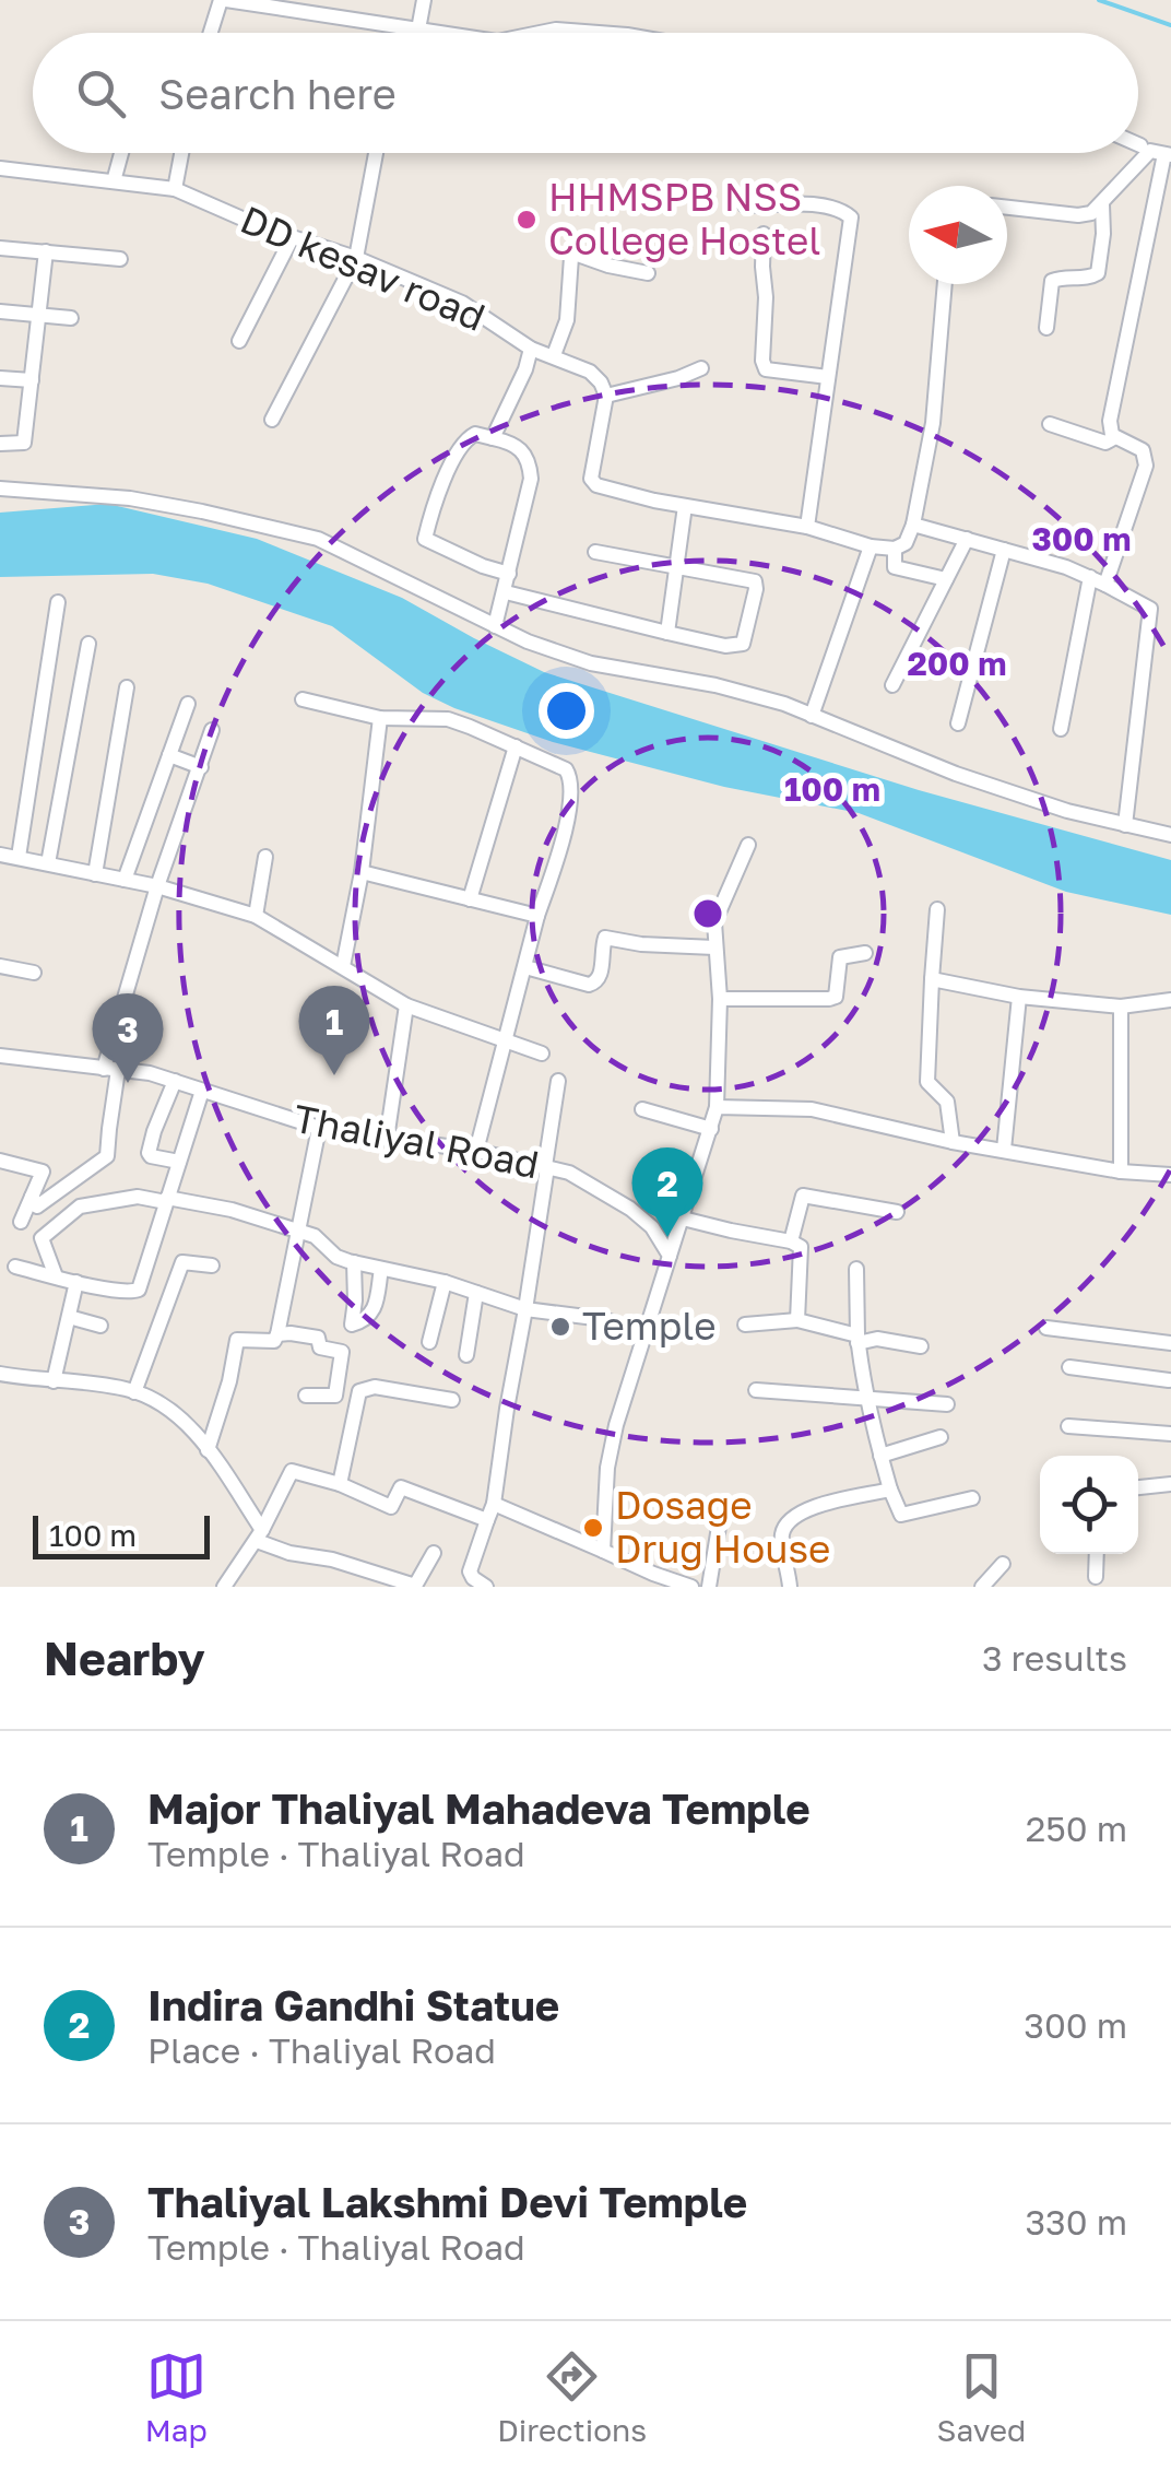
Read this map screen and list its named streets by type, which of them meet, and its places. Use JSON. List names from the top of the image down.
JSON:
{
  "streets": {
    "street": ["DD kesav road", "Thaliyal Road"]
  },
  "places": ["HHMSPB NSS College Hostel", "Temple", "Dosage Drug House"],
  "scale_bar": "100 m",
  "north": "left",
  "page": {
    "search": "Search here",
    "pins": ["1", "3", "2"],
    "scale": "100 m",
    "heading": ["Nearby", "3 results"],
    "list": [
      {
        "mark": "1",
        "name": "Major Thaliyal Mahadeva Temple",
        "note": "Temple · Thaliyal Road",
        "value": "250 m"
      },
      {
        "mark": "2",
        "name": "Indira Gandhi Statue",
        "note": "Place · Thaliyal Road",
        "value": "300 m"
      },
      {
        "mark": "3",
        "name": "Thaliyal Lakshmi Devi Temple",
        "note": "Temple · Thaliyal Road",
        "value": "330 m"
      }
    ],
    "nav": ["Map", "Directions", "Saved"]
  },
  "rings": ["300 m", "200 m", "100 m"]
}
